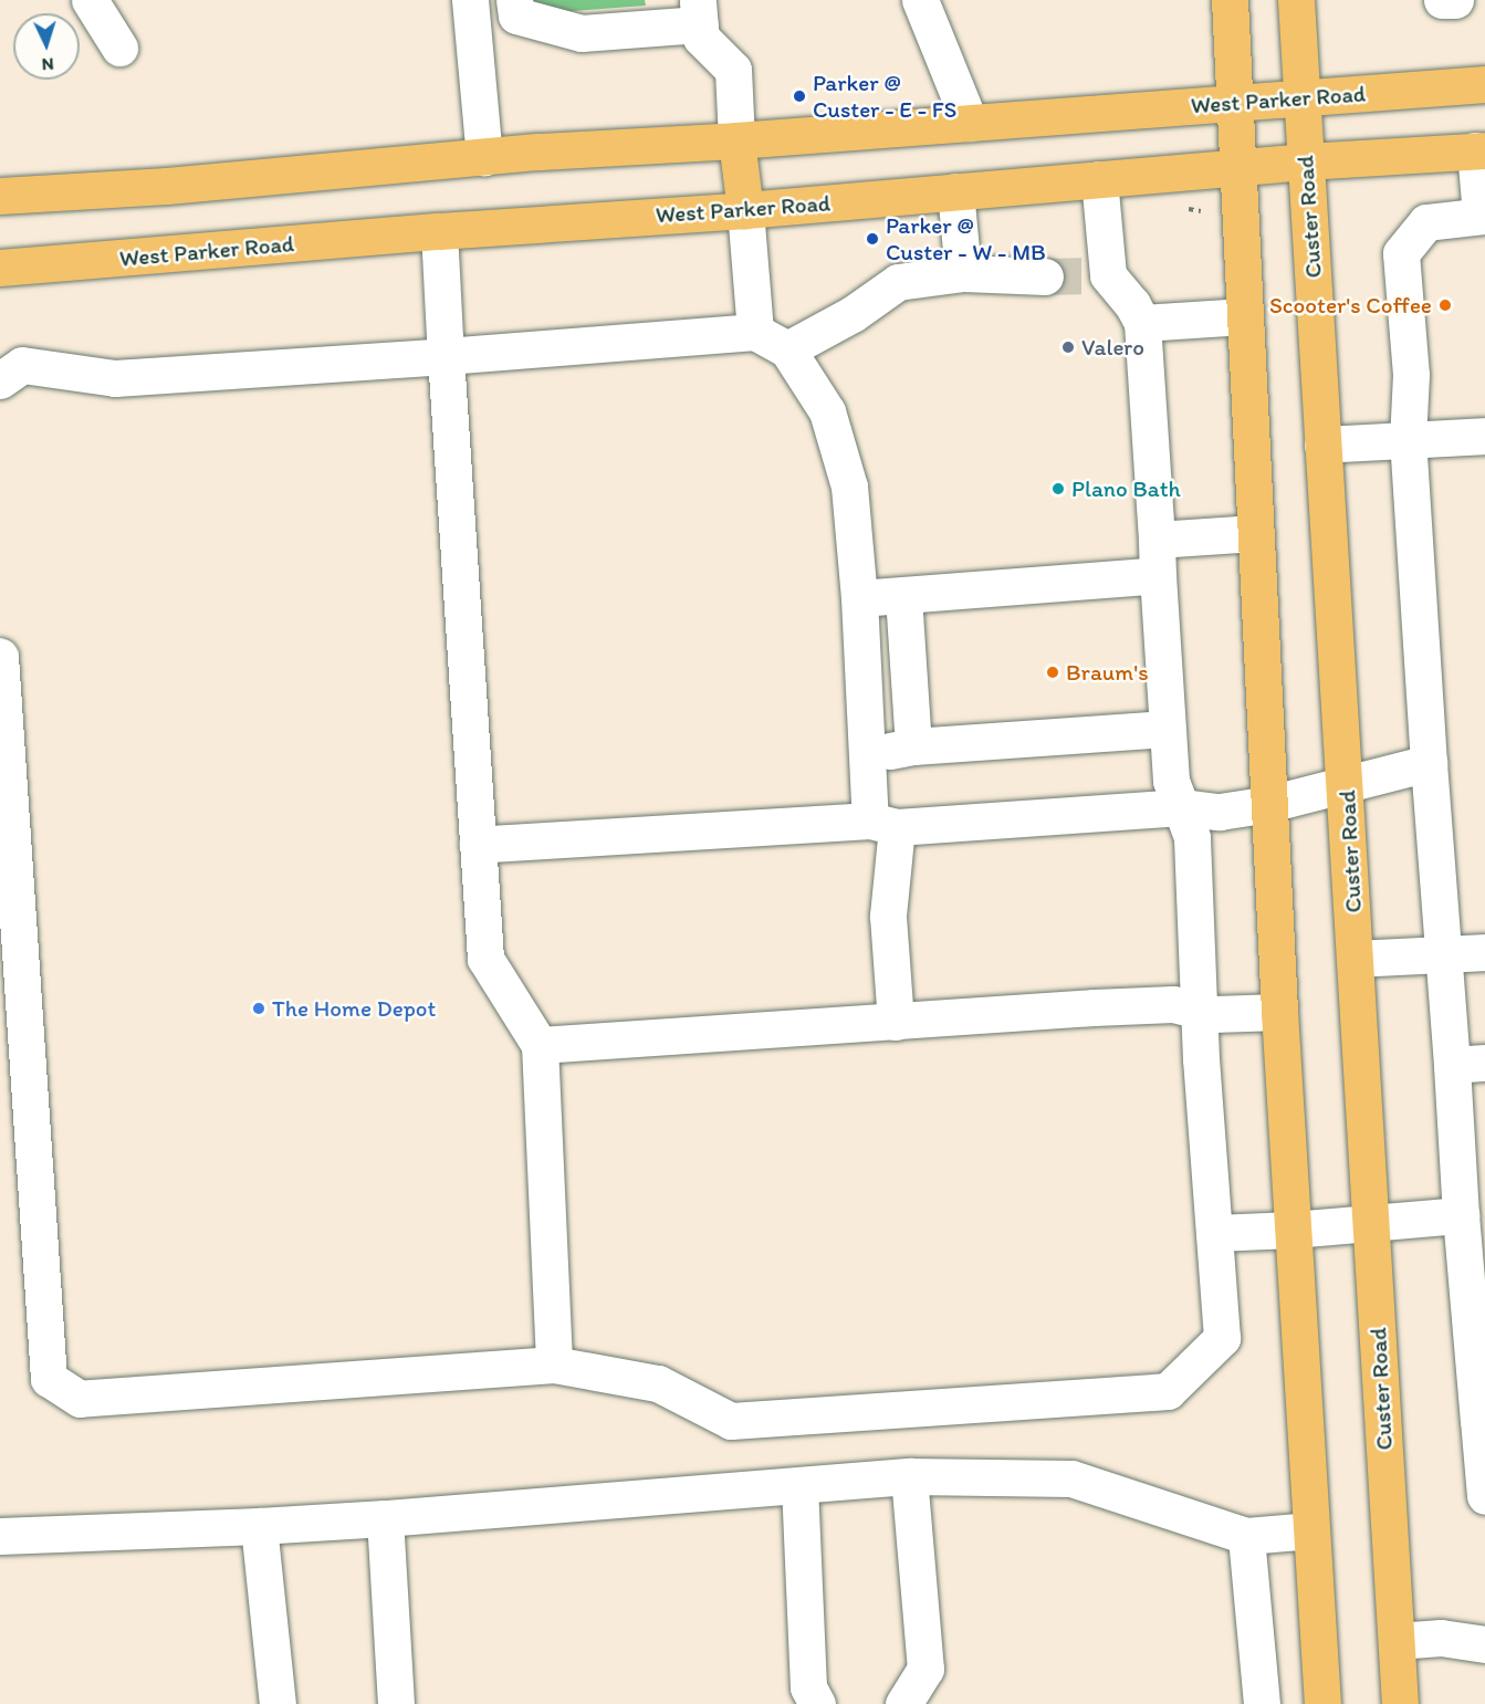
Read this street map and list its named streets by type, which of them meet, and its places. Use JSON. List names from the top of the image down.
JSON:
{
  "streets": {
    "main road": ["West Parker Road", "Custer Road"]
  },
  "crossings": [
    ["West Parker Road", "Custer Road"]
  ],
  "places": [
    "Parker @ Custer - E - FS",
    "Parker @ Custer - W - MB",
    "Scooter's Coffee",
    "Valero",
    "Plano Bath",
    "Braum's",
    "The Home Depot"
  ],
  "north": "bottom"
}
